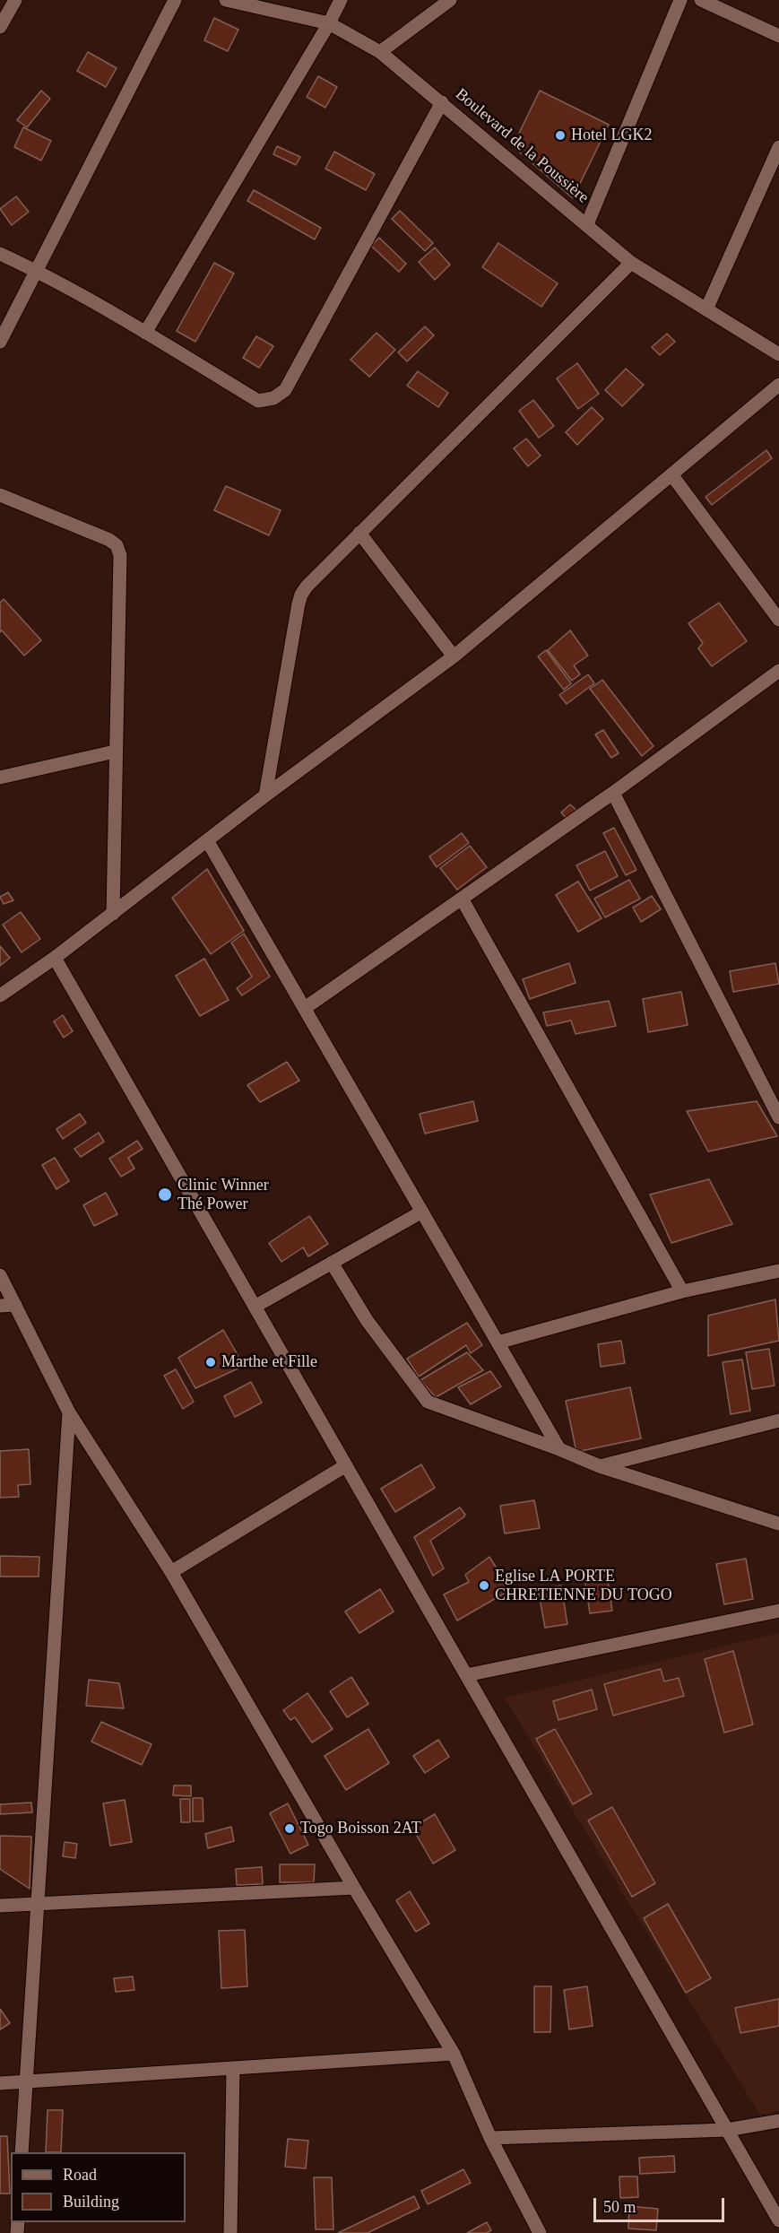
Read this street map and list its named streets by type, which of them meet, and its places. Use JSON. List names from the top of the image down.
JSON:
{
  "streets": {
    "street": ["Boulevard de la Poussière"]
  },
  "places": [
    "Hotel LGK2",
    "Clinic Winner Thé Power",
    "Marthe et Fille",
    "Eglise LA PORTE CHRETIENNE DU TOGO",
    "Togo Boisson 2AT"
  ],
  "legend": ["Road", "Building"],
  "scale_bar": "50 m"
}
